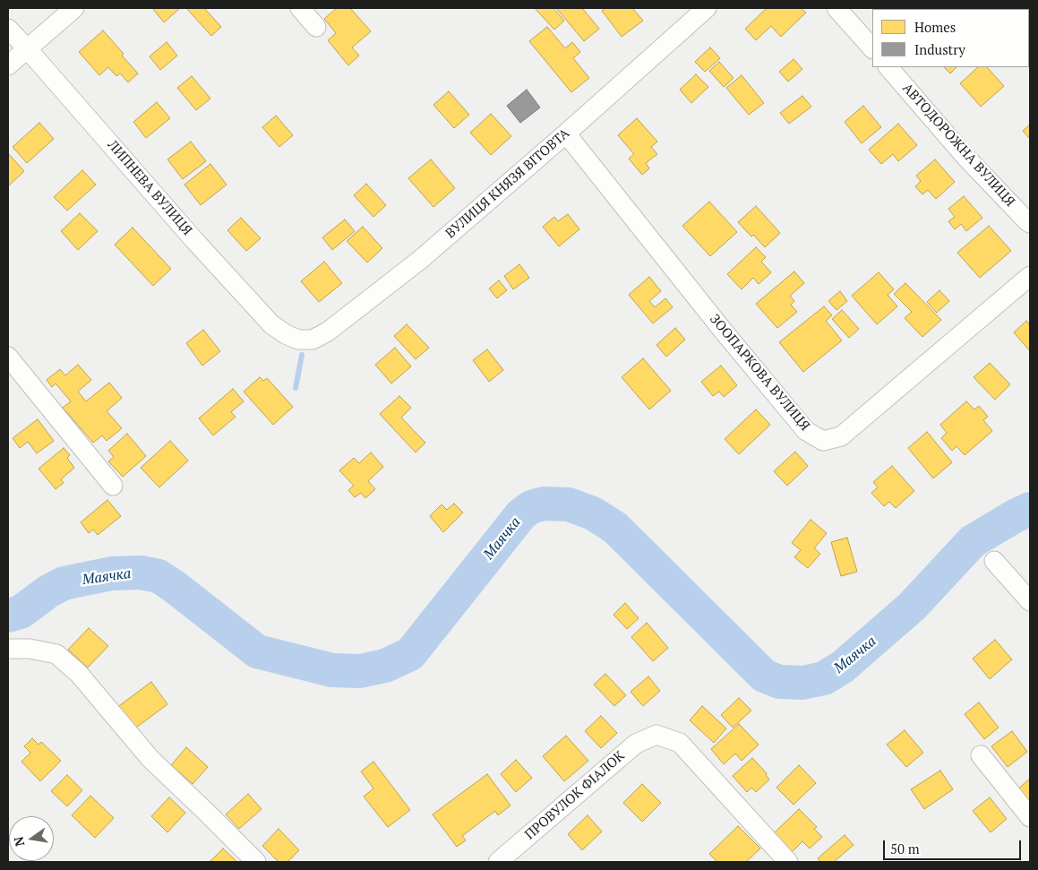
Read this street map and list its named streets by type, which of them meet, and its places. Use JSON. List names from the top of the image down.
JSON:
{
  "streets": {
    "street": [
      "АВТОДОРОЖНА ВУЛИЦЯ",
      "ВУЛИЦЯ КНЯЗЯ ВІТОВТА",
      "ЛИПНЕВА ВУЛИЦЯ",
      "ЗООПАРКОВА ВУЛИЦЯ",
      "ПРОВУЛОК ФІАЛОК"
    ]
  },
  "crossings": [
    ["ВУЛИЦЯ КНЯЗЯ ВІТОВТА", "ЛИПНЕВА ВУЛИЦЯ"],
    ["ВУЛИЦЯ КНЯЗЯ ВІТОВТА", "ЗООПАРКОВА ВУЛИЦЯ"]
  ],
  "water": ["Маячка"],
  "legend": ["Homes", "Industry"],
  "scale_bar": "50 m",
  "north": "left"
}
